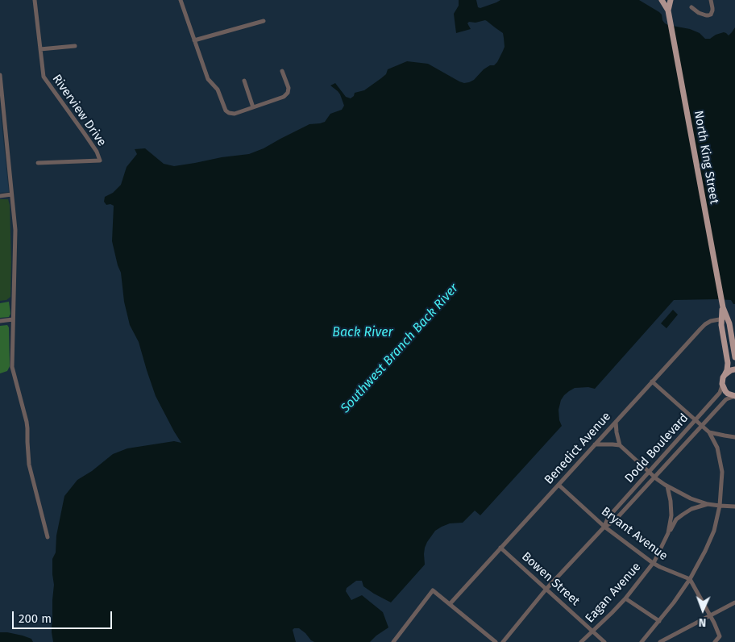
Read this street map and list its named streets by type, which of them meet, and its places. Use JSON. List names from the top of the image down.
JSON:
{
  "streets": {
    "main road": ["North King Street"],
    "street": [
      "Riverview Drive",
      "Benedict Avenue",
      "Dodd Boulevard",
      "Bryant Avenue",
      "Bowen Street",
      "Eagan Avenue"
    ]
  },
  "crossings": [
    ["North King Street", "Benedict Avenue"],
    ["North King Street", "Dodd Boulevard"],
    ["Benedict Avenue", "Bryant Avenue"],
    ["Benedict Avenue", "Bowen Street"],
    ["Dodd Boulevard", "Bryant Avenue"],
    ["Dodd Boulevard", "Bowen Street"],
    ["Bryant Avenue", "Eagan Avenue"],
    ["Bowen Street", "Eagan Avenue"]
  ],
  "water": ["Back River", "Southwest Branch Back River"],
  "scale_bar": "200 m",
  "north": "bottom"
}
